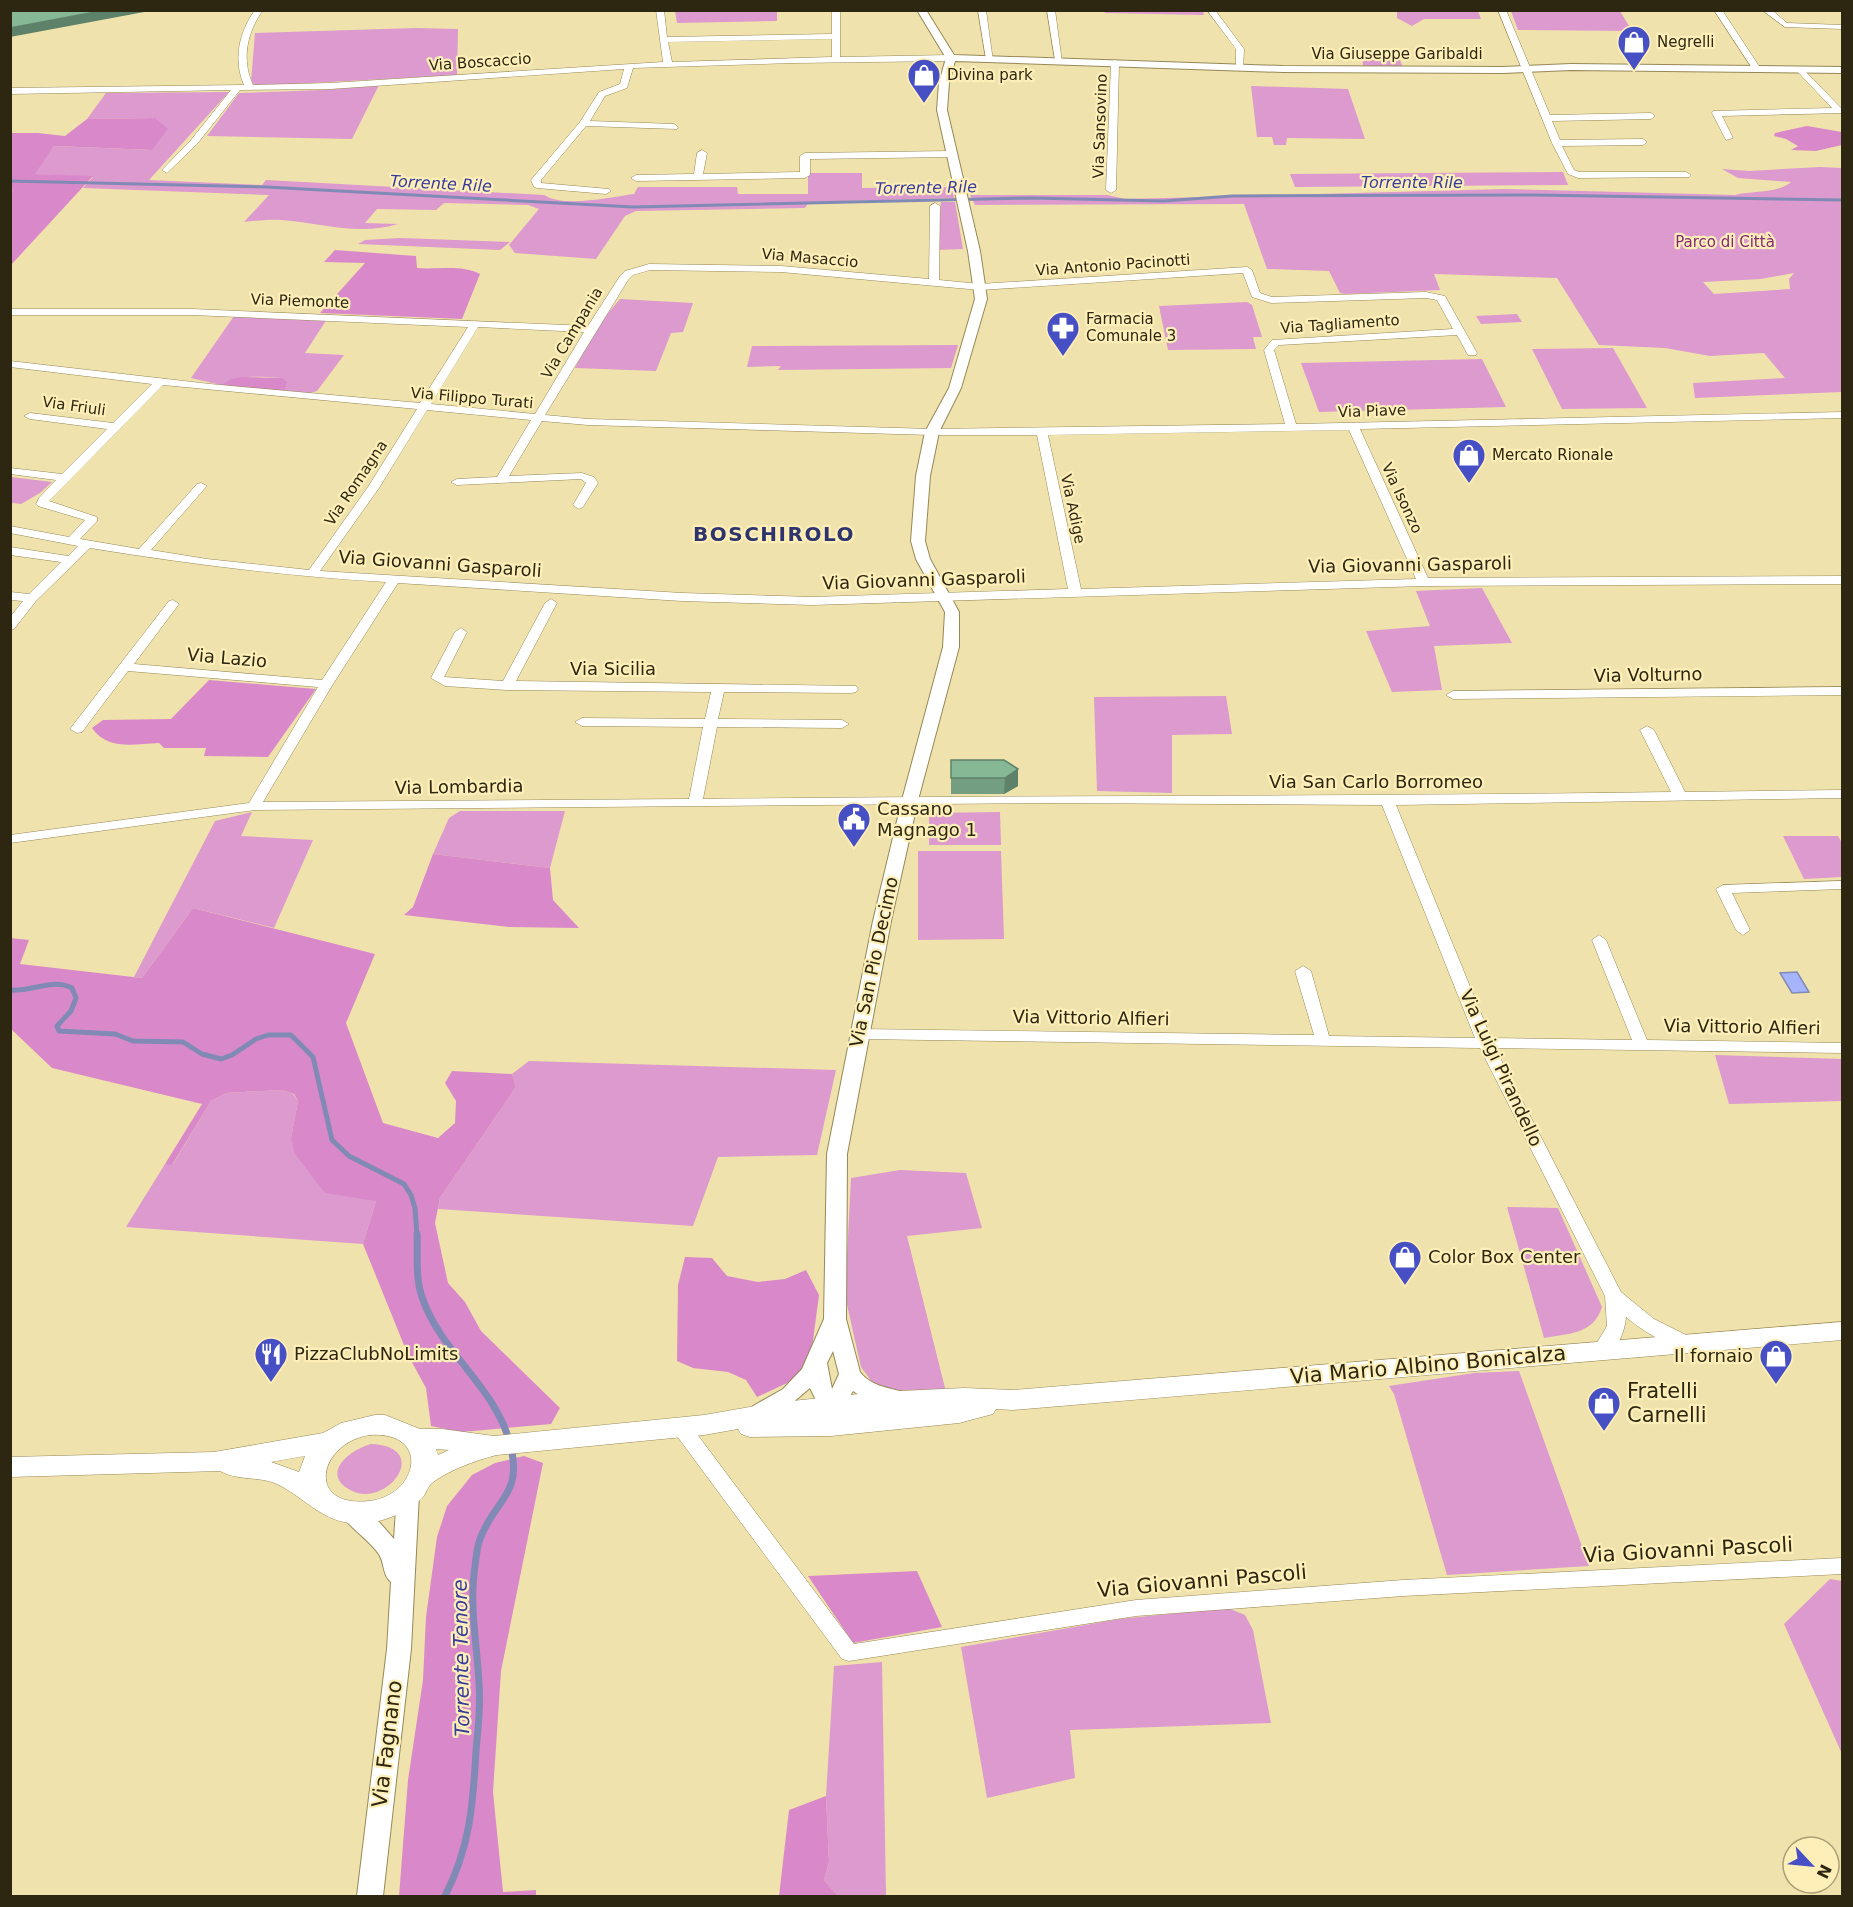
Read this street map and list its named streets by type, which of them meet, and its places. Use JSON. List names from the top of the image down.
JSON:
{
  "streets": {
    "main road": ["Via Mario Albino Bonicalza"],
    "street": [
      "Via Giuseppe Garibaldi",
      "Via Boscaccio",
      "Via Sansovino",
      "Via Masaccio",
      "Via Antonio Pacinotti",
      "Via Piemonte",
      "Via Tagliamento",
      "Via Campania",
      "Via Filippo Turati",
      "Via Friuli",
      "Via Piave",
      "Via Romagna",
      "Via Isonzo",
      "Via Adige",
      "Via Giovanni Gasparoli",
      "Via Lazio",
      "Via Sicilia",
      "Via Volturno",
      "Via San Carlo Borromeo",
      "Via Lombardia",
      "Via San Pio Decimo",
      "Via Vittorio Alfieri",
      "Via Luigi Pirandello",
      "Via Giovanni Pascoli",
      "Via Fagnano"
    ]
  },
  "crossings": [
    ["Via Giuseppe Garibaldi", "Via Boscaccio"],
    ["Via Giuseppe Garibaldi", "Via Sansovino"],
    ["Via Masaccio", "Via Antonio Pacinotti"],
    ["Via Masaccio", "Via Campania"],
    ["Via Antonio Pacinotti", "Via Tagliamento"],
    ["Via Piemonte", "Via Campania"],
    ["Via Piemonte", "Via Romagna"],
    ["Via Tagliamento", "Via Piave"],
    ["Via Campania", "Via Filippo Turati"],
    ["Via Filippo Turati", "Via Friuli"],
    ["Via Filippo Turati", "Via Piave"],
    ["Via Filippo Turati", "Via Romagna"],
    ["Via Friuli", "Via Giovanni Gasparoli"],
    ["Via Piave", "Via Isonzo"],
    ["Via Piave", "Via Adige"],
    ["Via Romagna", "Via Giovanni Gasparoli"],
    ["Via Isonzo", "Via Giovanni Gasparoli"],
    ["Via Adige", "Via Giovanni Gasparoli"],
    ["Via Giovanni Gasparoli", "Via San Pio Decimo"],
    ["Via San Carlo Borromeo", "Via Lombardia"],
    ["Via San Carlo Borromeo", "Via San Pio Decimo"],
    ["Via San Carlo Borromeo", "Via Luigi Pirandello"],
    ["Via Lombardia", "Via San Pio Decimo"],
    ["Via San Pio Decimo", "Via Vittorio Alfieri"],
    ["Via San Pio Decimo", "Via Mario Albino Bonicalza"],
    ["Via Vittorio Alfieri", "Via Luigi Pirandello"],
    ["Via Luigi Pirandello", "Via Mario Albino Bonicalza"],
    ["Via Mario Albino Bonicalza", "Via Giovanni Pascoli"],
    ["Via Mario Albino Bonicalza", "Via Fagnano"]
  ],
  "districts": ["BOSCHIROLO"],
  "water": ["Torrente Rile", "Torrente Tenore"],
  "parks": ["Parco di Città"],
  "places": {
    "shop": [
      "Negrelli",
      "Divina park",
      "Mercato Rionale",
      "Color Box Center",
      "Il fornaio",
      "Fratelli Carnelli"
    ],
    "pharmacy": ["Farmacia Comunale 3"],
    "public building": ["Cassano Magnago 1"],
    "restaurant": ["PizzaClubNoLimits"]
  },
  "north": "bottom right"
}
